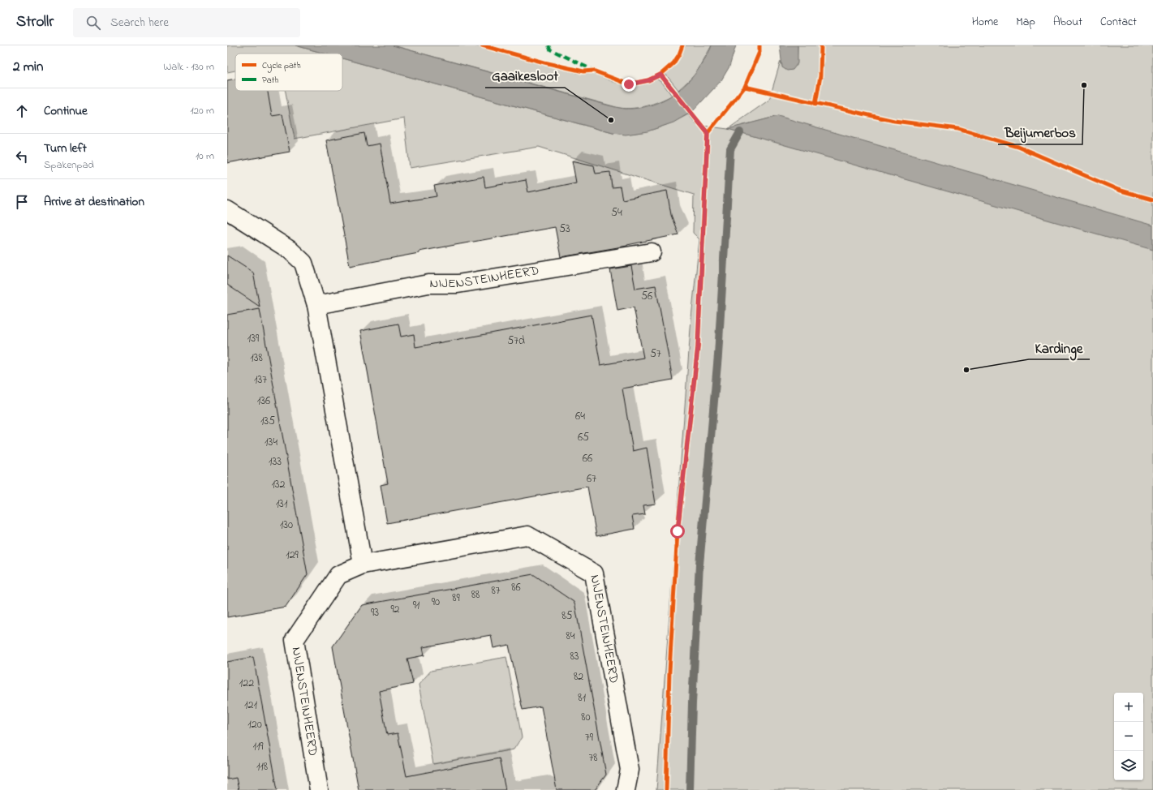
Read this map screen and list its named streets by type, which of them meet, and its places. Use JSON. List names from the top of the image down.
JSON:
{
  "streets": {
    "street": ["NIJENSTEINHEERD"]
  },
  "places": ["Beijumerbos", "Gaaikesloot", "Kardinge"],
  "house_numbers": [
    "54",
    "53",
    "56",
    "139",
    "57d",
    "57",
    "138",
    "137",
    "136",
    "64",
    "135",
    "65",
    "134",
    "66",
    "133",
    "67",
    "132",
    "131",
    "130",
    "129",
    "86",
    "87",
    "88",
    "89",
    "90",
    "91",
    "92",
    "93",
    "85",
    "84",
    "83",
    "82",
    "122",
    "81",
    "121",
    "80",
    "120",
    "79",
    "119",
    "78",
    "118"
  ],
  "legend": ["Cycle path", "Path"],
  "page": {
    "header": "Strollr",
    "search": "Search here",
    "nav": [
      "Home",
      "Map",
      "About",
      "Contact"
    ],
    "heading": ["2 min", "Walk · 130 m"],
    "list": [
      ["Continue", "120 m"],
      ["Turn left", "Spakenpad", "10 m"],
      "Arrive at destination"
    ],
    "map_buttons": ["+", "−"]
  }
}
